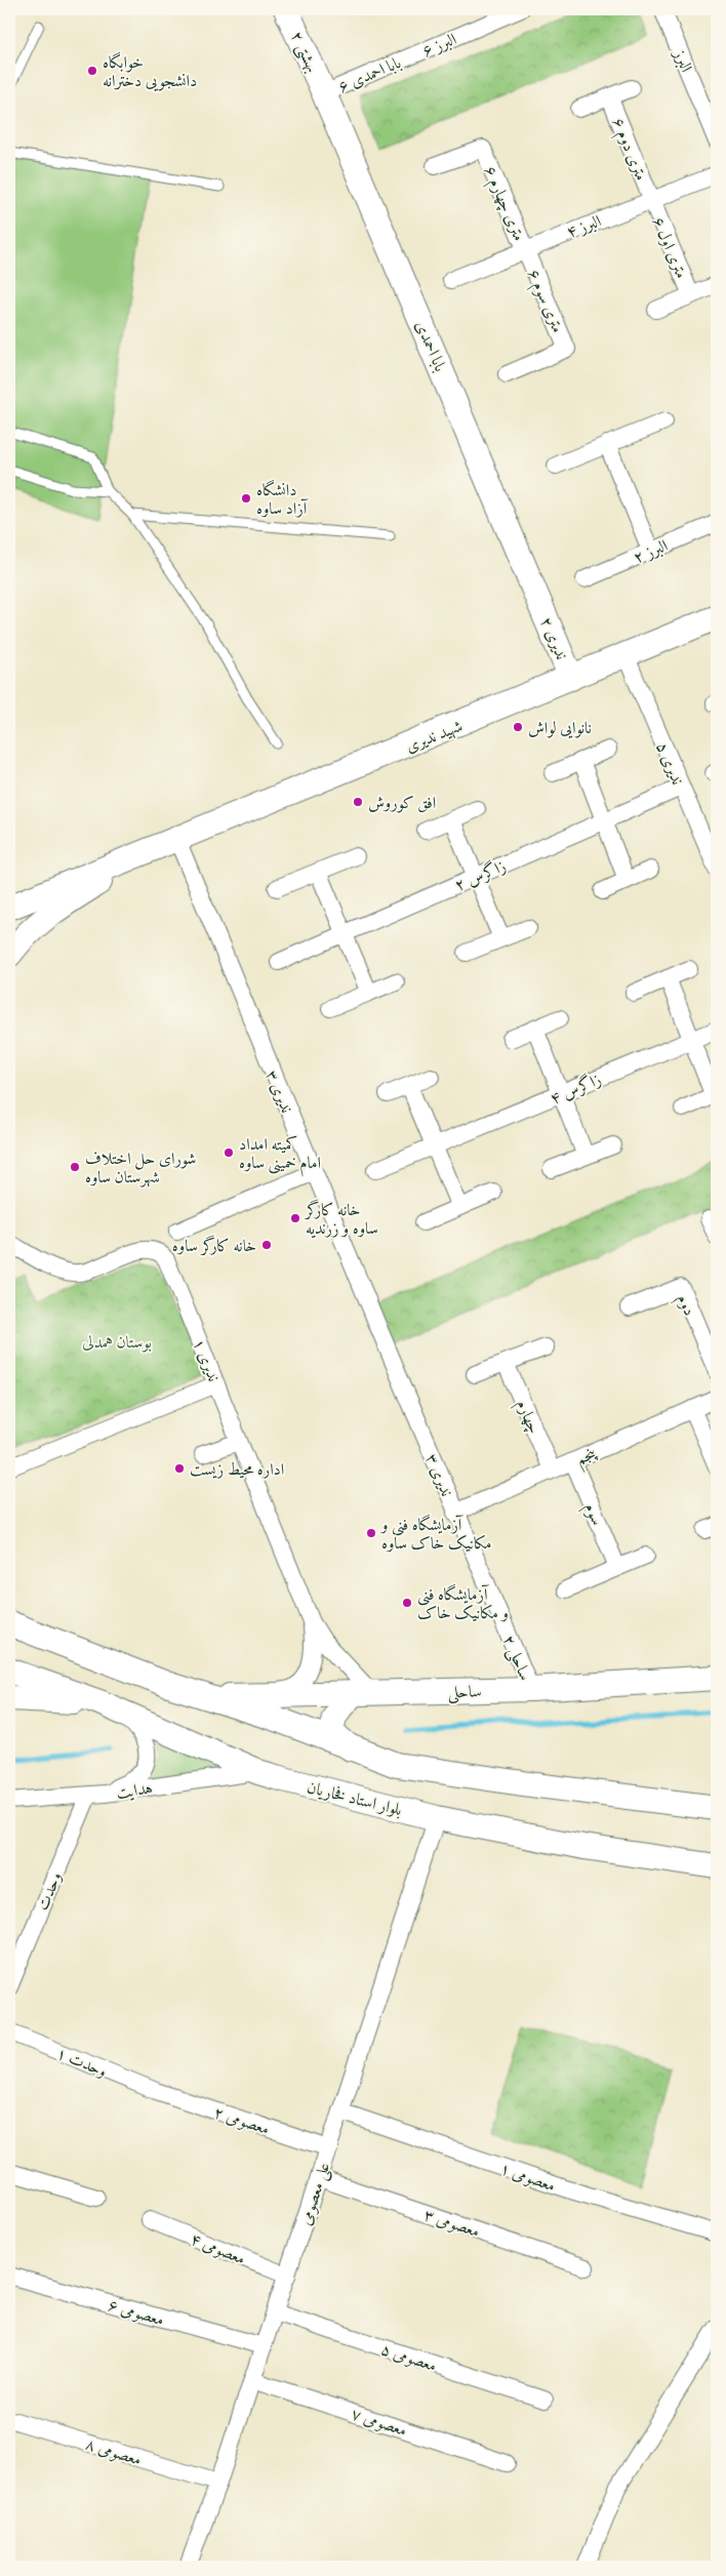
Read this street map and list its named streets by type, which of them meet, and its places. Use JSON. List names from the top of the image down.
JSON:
{
  "streets": {
    "street": [
      "البرز ۶",
      "بهشتی ۲",
      "البرز",
      "بابا احمدی ۶",
      "۶ متری دوم",
      "۶ متری چهارم",
      "البرز ۴",
      "۶ متری اول",
      "۶ متری سوم",
      "بابا احمدی",
      "البرز ۲",
      "ندیری ۲",
      "شهید ندیری",
      "ندیری ۵",
      "زاگرس ۲",
      "زاگرس ۴",
      "ندیری ۳",
      "دوم",
      "ندیری ۱",
      "چهارم",
      "پنجم",
      "سوم",
      "ساحلی ۲",
      "ساحلی",
      "هدایت",
      "بلوار استاد فخاریان",
      "وحدت",
      "وحدت ۱",
      "معصومی ۲",
      "معصومی ۱",
      "علی معصومی",
      "معصومی ۳",
      "معصومی ۴",
      "معصومی ۶",
      "معصومی ۵",
      "معصومی ۷",
      "معصومی ۸"
    ]
  },
  "crossings": [
    ["البرز ۶", "بابا احمدی ۶"],
    ["بهشتی ۲", "بابا احمدی ۶"],
    ["بهشتی ۲", "بابا احمدی"],
    ["بابا احمدی ۶", "بابا احمدی"],
    ["۶ متری دوم", "البرز ۴"],
    ["۶ متری دوم", "۶ متری اول"],
    ["۶ متری چهارم", "البرز ۴"],
    ["۶ متری چهارم", "۶ متری سوم"],
    ["البرز ۴", "۶ متری اول"],
    ["البرز ۴", "۶ متری سوم"],
    ["بابا احمدی", "ندیری ۲"],
    ["ندیری ۲", "شهید ندیری"],
    ["شهید ندیری", "ندیری ۵"],
    ["شهید ندیری", "ندیری ۳"],
    ["ندیری ۵", "زاگرس ۲"],
    ["ندیری ۳", "پنجم"],
    ["ندیری ۳", "ساحلی ۲"],
    ["چهارم", "پنجم"],
    ["پنجم", "سوم"],
    ["پنجم", "ساحلی ۲"],
    ["ساحلی ۲", "ساحلی"],
    ["هدایت", "بلوار استاد فخاریان"],
    ["هدایت", "وحدت"],
    ["بلوار استاد فخاریان", "علی معصومی"],
    ["وحدت ۱", "معصومی ۲"],
    ["معصومی ۲", "علی معصومی"],
    ["معصومی ۱", "علی معصومی"],
    ["علی معصومی", "معصومی ۳"],
    ["علی معصومی", "معصومی ۴"],
    ["علی معصومی", "معصومی ۶"],
    ["علی معصومی", "معصومی ۵"],
    ["علی معصومی", "معصومی ۷"],
    ["علی معصومی", "معصومی ۸"]
  ],
  "parks": ["بوستان همدلی"],
  "places": [
    "خوابگاه دانشجویی دخترانه",
    "دانشگاه آزاد ساوه",
    "نانوایی لواش",
    "افق کوروش",
    "کمیته امداد امام خمینی ساوه",
    "شورای حل اختلاف شهرستان ساوه",
    "خانه کارگر ساوه و زرندیه",
    "خانه کارگر ساوه",
    "اداره محیط زیست",
    "آزمایشگاه فنی و مکانیک خاک ساوه",
    "آزمایشگاه فنی و مکانیک خاک"
  ]
}
